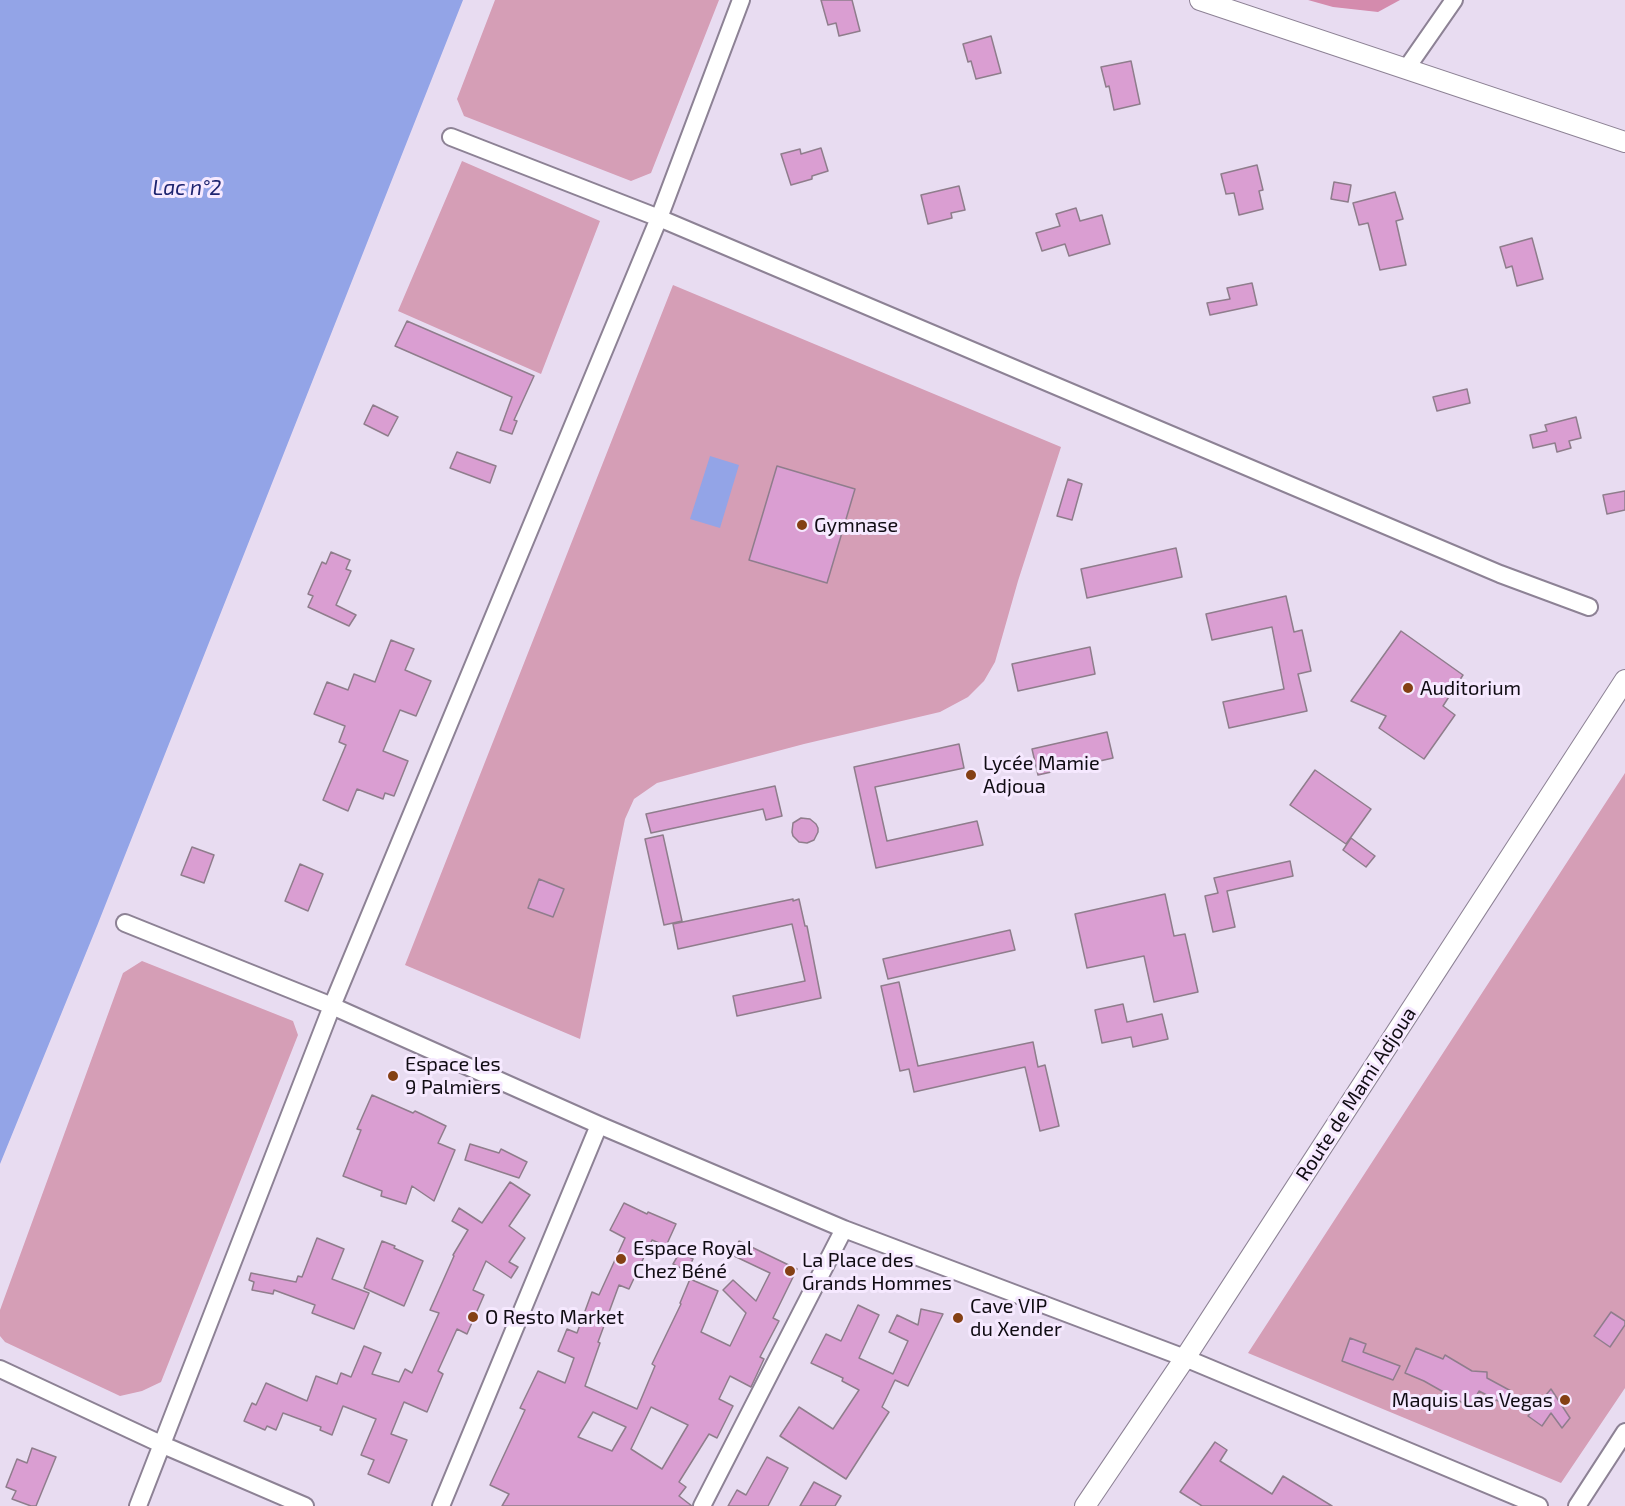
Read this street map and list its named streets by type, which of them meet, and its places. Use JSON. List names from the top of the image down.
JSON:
{
  "streets": {
    "street": ["Route de Mami Adjoua"]
  },
  "water": ["Lac n°2"],
  "places": [
    "Gymnase",
    "Auditorium",
    "Lycée Mamie Adjoua",
    "Espace les 9 Palmiers",
    "Espace Royal Chez Béné",
    "La Place des Grands Hommes",
    "O Resto Market",
    "Cave VIP du Xender",
    "Maquis Las Vegas"
  ]
}
